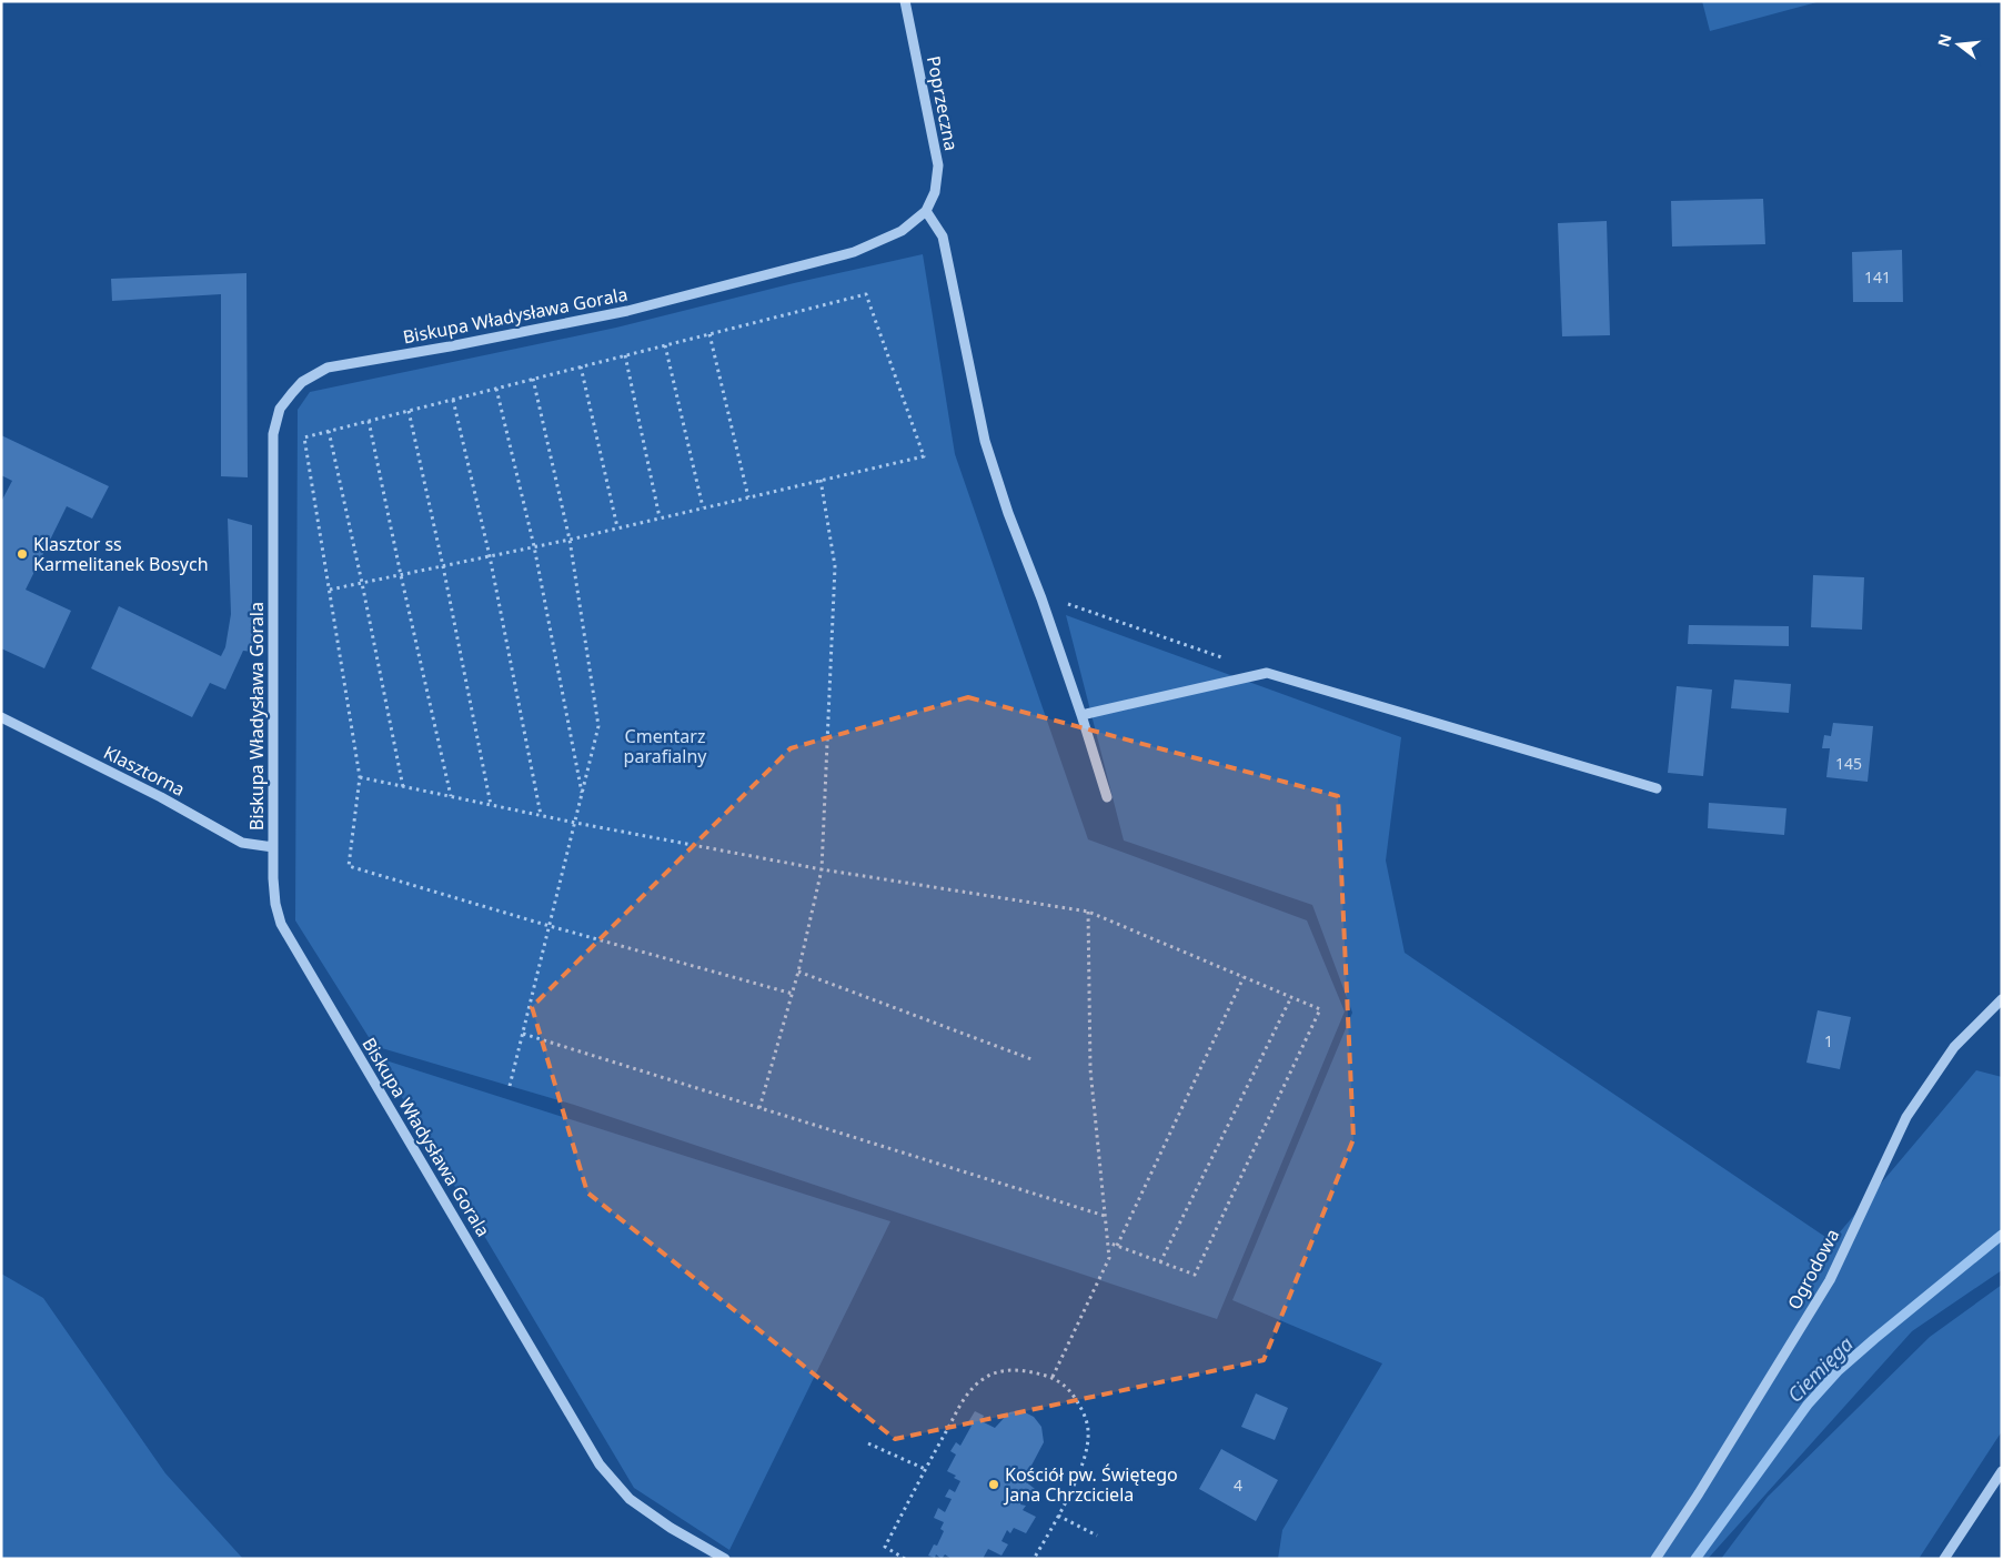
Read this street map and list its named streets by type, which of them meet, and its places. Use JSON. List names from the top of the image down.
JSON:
{
  "streets": {
    "street": [
      "Poprzeczna",
      "Biskupa Władysława Gorala",
      "Klasztorna",
      "Ogrodowa"
    ]
  },
  "crossings": [
    ["Poprzeczna", "Biskupa Władysława Gorala"],
    ["Biskupa Władysława Gorala", "Klasztorna"]
  ],
  "water": ["Ciemięga"],
  "parks": ["Cmentarz parafialny"],
  "places": ["Klasztor ss Karmelitanek Bosych", "Kościół pw. Świętego Jana Chrzciciela"],
  "house_numbers": [
    "141",
    "145",
    "1",
    "4"
  ],
  "north": "left"
}
